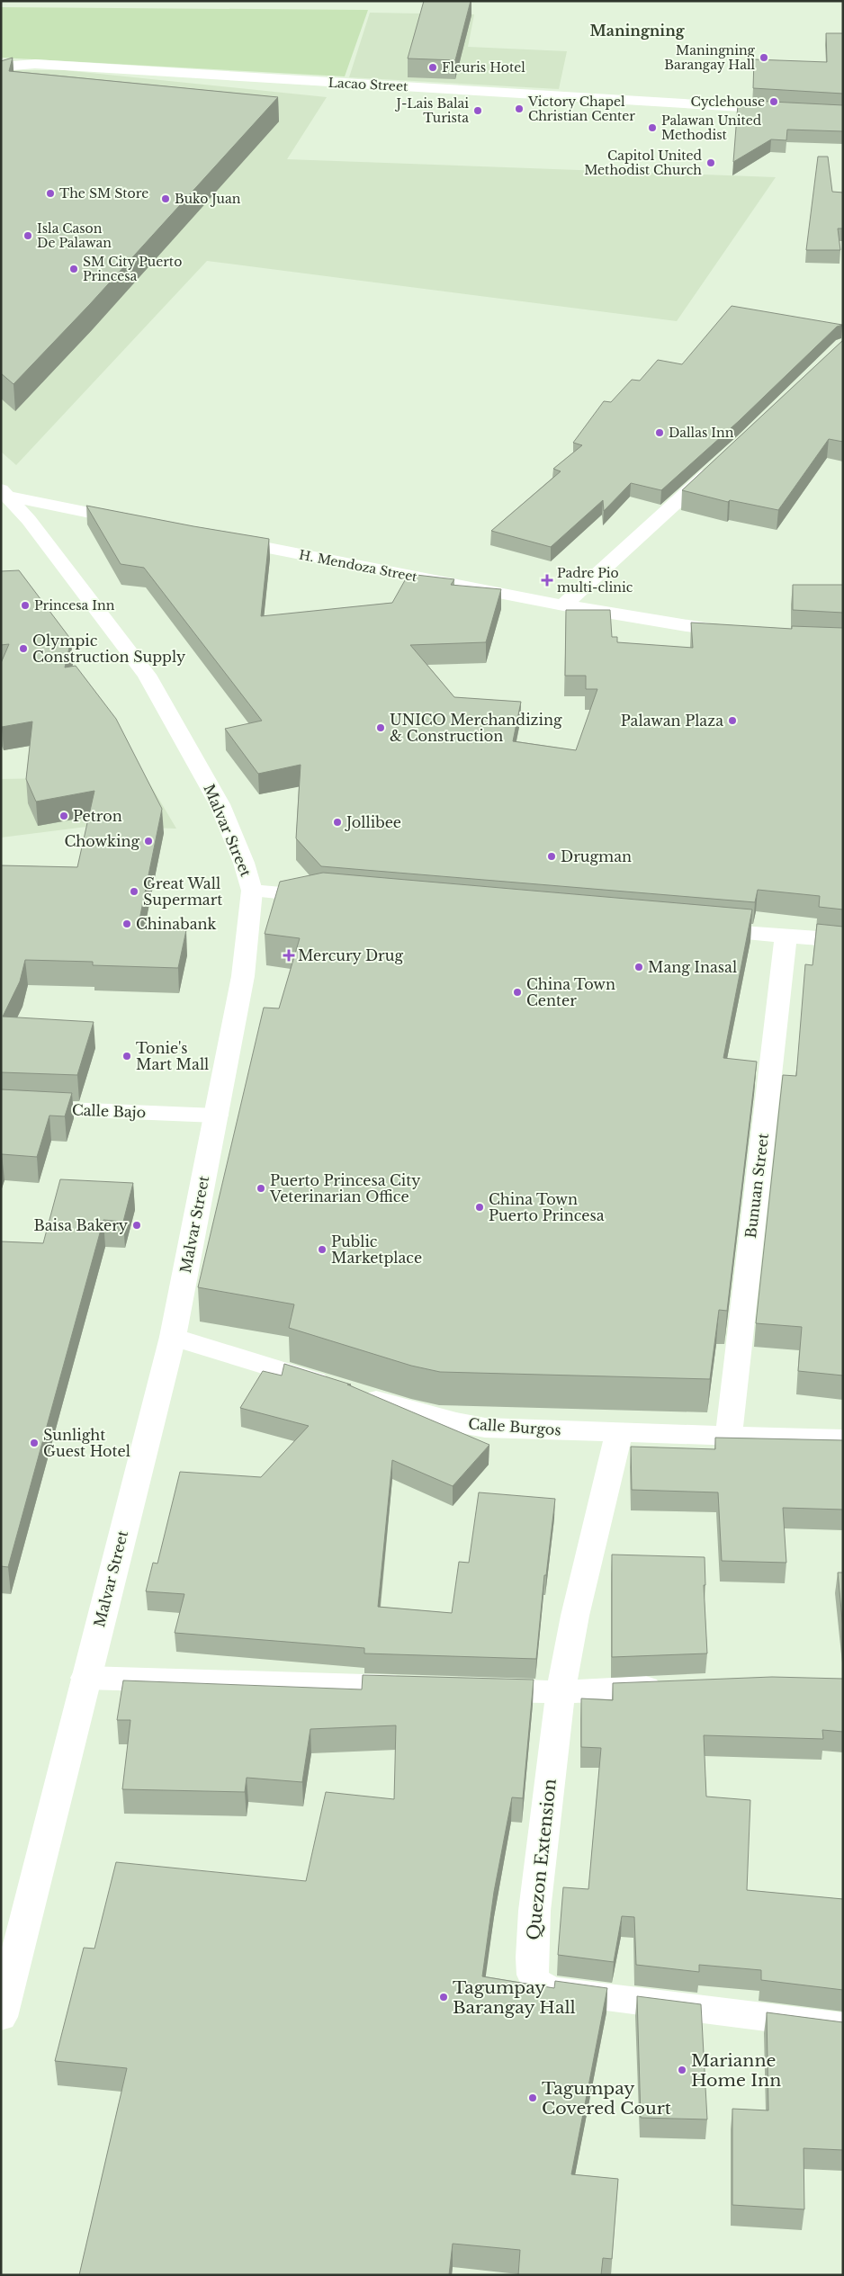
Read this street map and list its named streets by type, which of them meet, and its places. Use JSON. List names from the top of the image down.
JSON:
{
  "streets": {
    "street": [
      "Lacao Street",
      "H. Mendoza Street",
      "Malvar Street",
      "Calle Bajo",
      "Bunuan Street",
      "Calle Burgos",
      "Quezon Extension"
    ]
  },
  "crossings": [
    ["Malvar Street", "Calle Bajo"],
    ["Malvar Street", "Calle Burgos"],
    ["Bunuan Street", "Calle Burgos"],
    ["Calle Burgos", "Quezon Extension"]
  ],
  "districts": ["Maningning"],
  "places": {
    "other": [
      "Maningning Barangay Hall",
      "Fleuris Hotel",
      "Cyclehouse",
      "Victory Chapel Christian Center",
      "J-Lais Balai Turista",
      "Palawan United Methodist",
      "Capitol United Methodist Church",
      "The SM Store",
      "Buko Juan",
      "Isla Cason De Palawan",
      "SM City Puerto Princesa",
      "Dallas Inn",
      "Princesa Inn",
      "Olympic Construction Supply",
      "Palawan Plaza",
      "UNICO Merchandizing & Construction",
      "Petron",
      "Jollibee",
      "Chowking",
      "Drugman",
      "Great Wall Supermart",
      "Chinabank",
      "Mang Inasal",
      "China Town Center",
      "Tonie's Mart Mall",
      "Puerto Princesa City Veterinarian Office",
      "China Town Puerto Princesa",
      "Baisa Bakery",
      "Public Marketplace",
      "Sunlight Guest Hotel",
      "Tagumpay Barangay Hall",
      "Marianne Home Inn",
      "Tagumpay Covered Court"
    ],
    "health": ["Padre Pio multi-clinic", "Mercury Drug"]
  }
}
